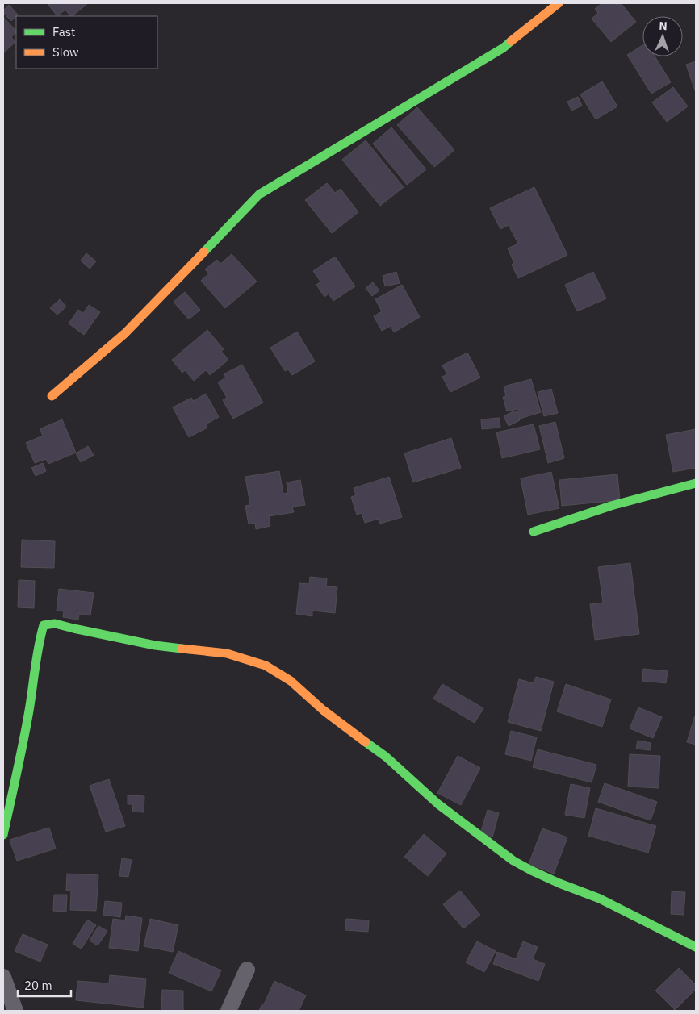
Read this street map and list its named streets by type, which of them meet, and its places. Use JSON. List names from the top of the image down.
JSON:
{
  "legend": ["Fast", "Slow"],
  "scale_bar": "20 m",
  "north": "top"
}
